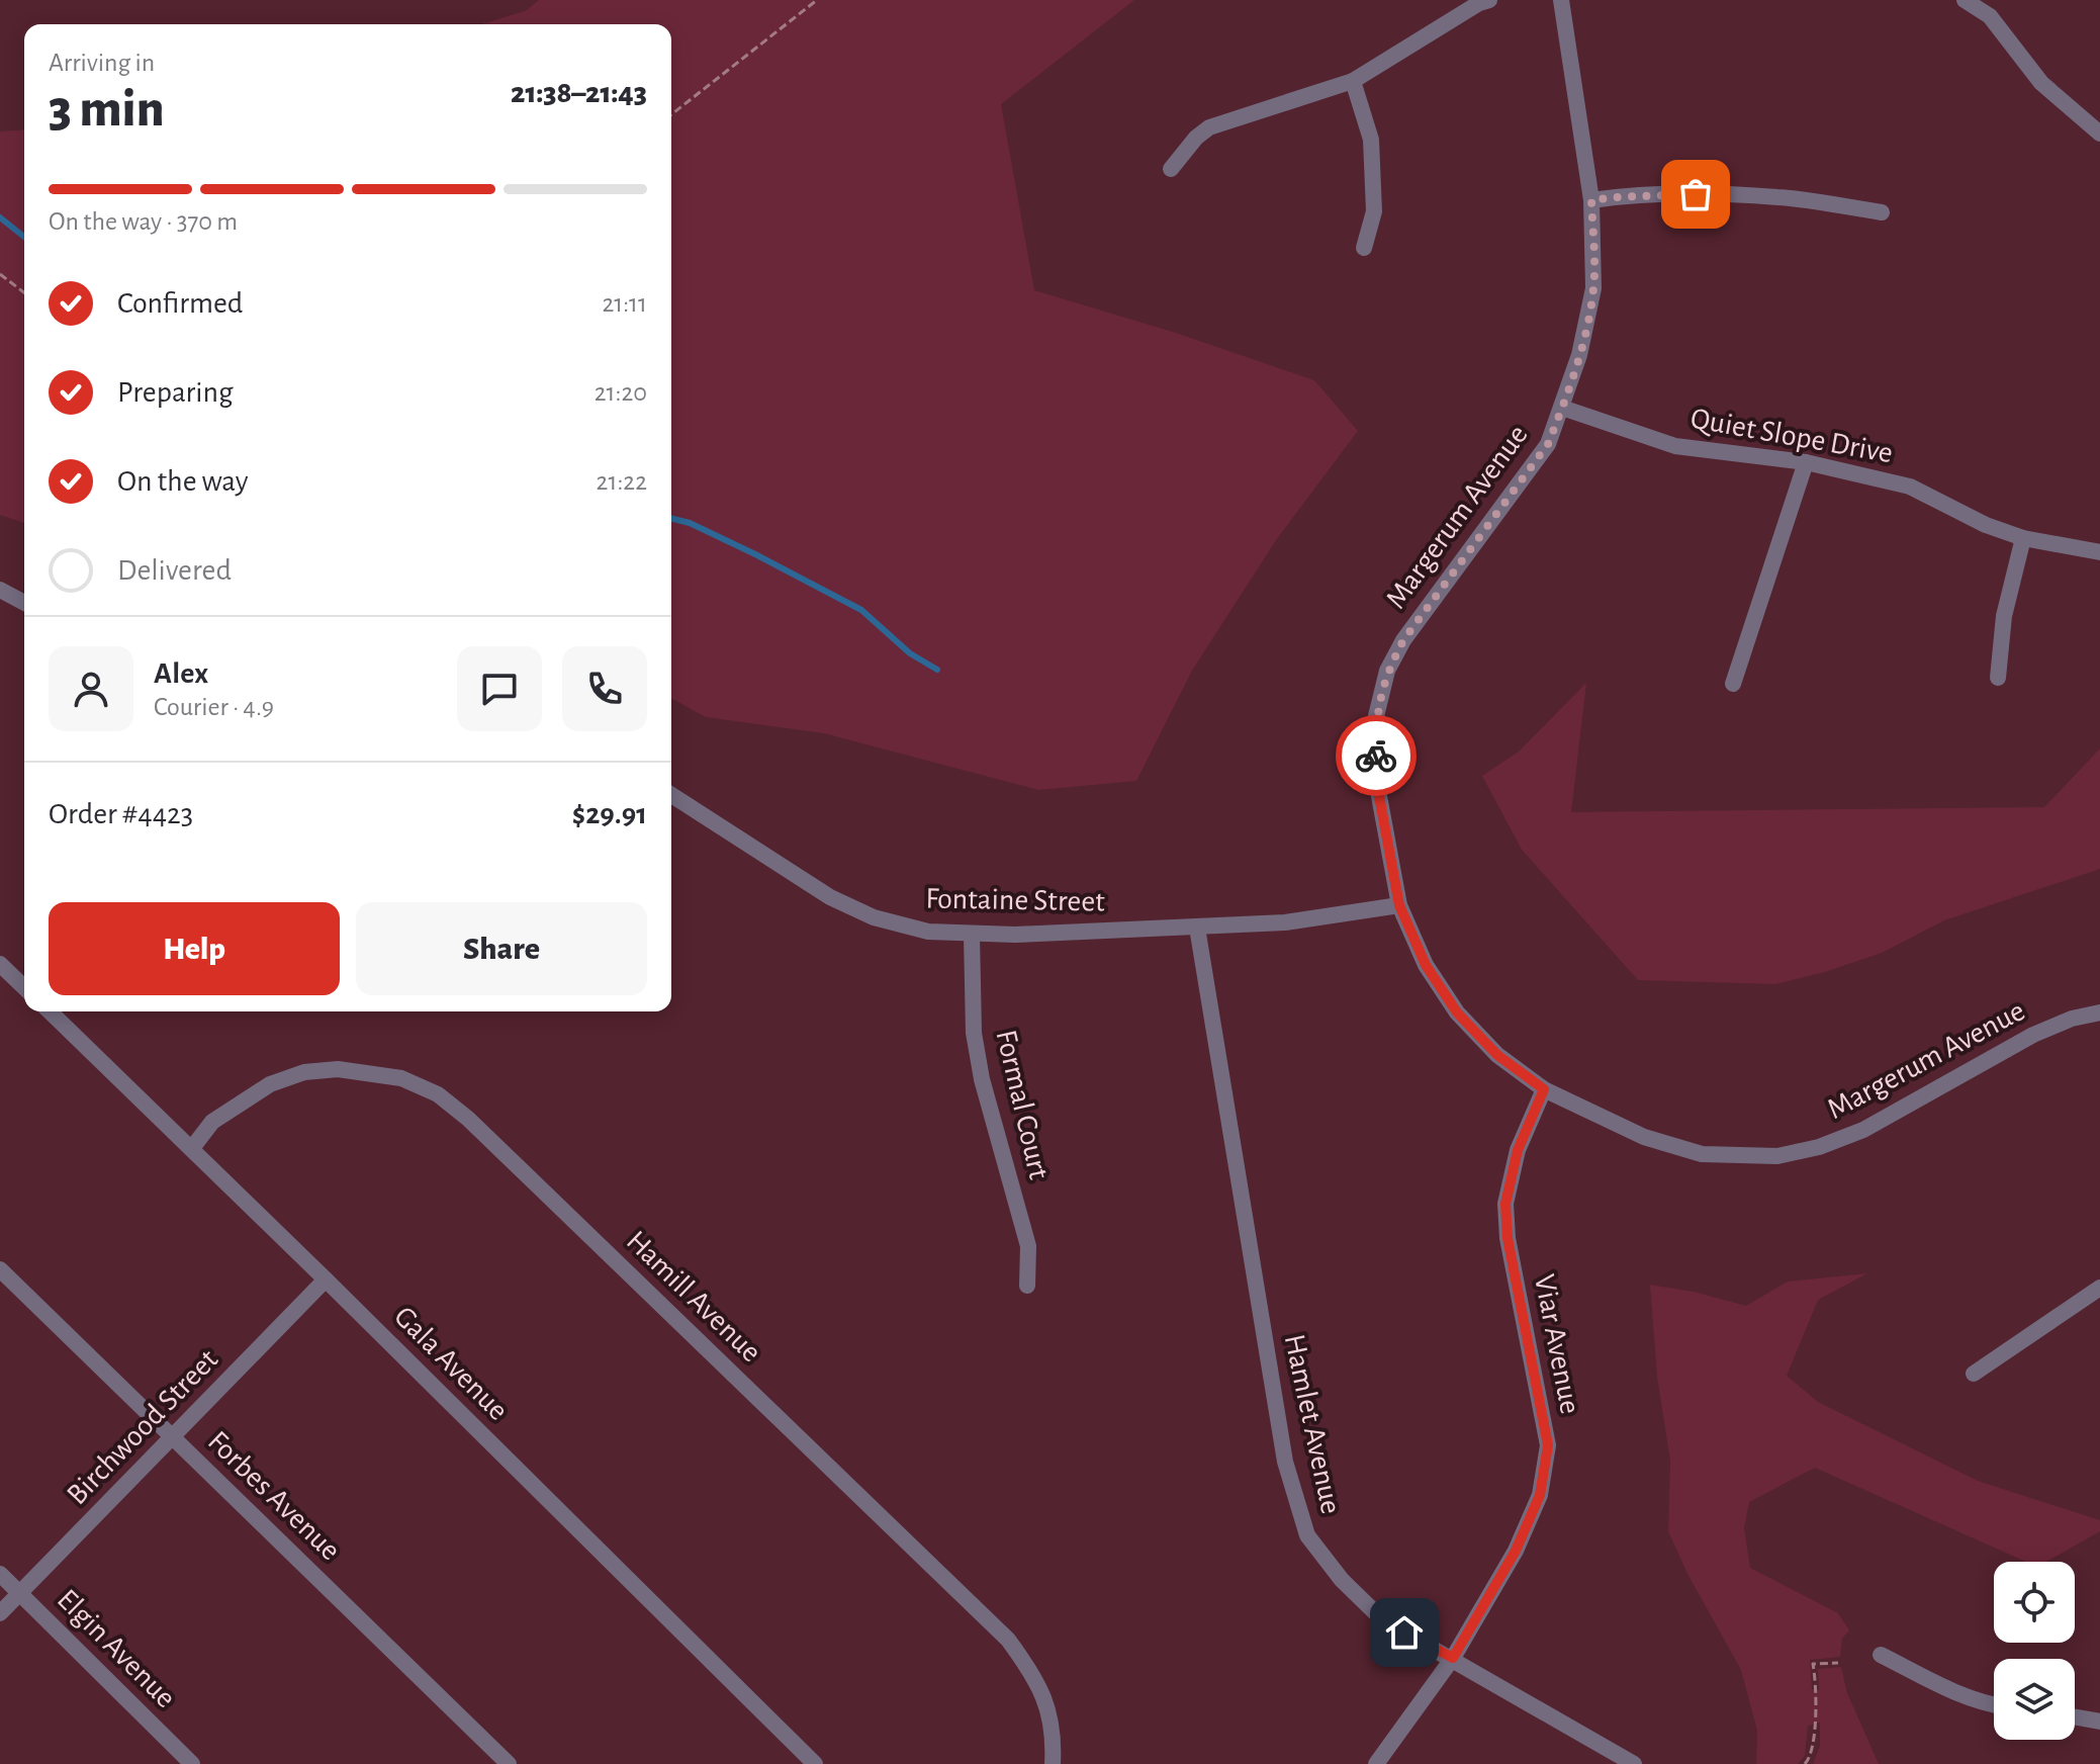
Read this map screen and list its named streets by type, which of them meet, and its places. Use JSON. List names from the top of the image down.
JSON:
{
  "streets": {
    "street": [
      "Quiet Slope Drive",
      "Margerum Avenue",
      "Fontaine Street",
      "Formal Court",
      "Hamill Avenue",
      "Viar Avenue",
      "Gala Avenue",
      "Hamlet Avenue",
      "Birchwood Street",
      "Forbes Avenue",
      "Elgin Avenue"
    ]
  },
  "crossings": [
    ["Quiet Slope Drive", "Margerum Avenue"],
    ["Margerum Avenue", "Fontaine Street"],
    ["Margerum Avenue", "Viar Avenue"],
    ["Fontaine Street", "Formal Court"],
    ["Fontaine Street", "Hamlet Avenue"],
    ["Hamill Avenue", "Gala Avenue"],
    ["Viar Avenue", "Hamlet Avenue"],
    ["Gala Avenue", "Birchwood Street"],
    ["Birchwood Street", "Forbes Avenue"],
    ["Birchwood Street", "Elgin Avenue"]
  ],
  "page": {
    "heading": ["3 min", "Arriving in", "21:38–21:43"],
    "panel": [
      "Alex",
      "Courier · 4.9",
      "Order #4423",
      "$29.91"
    ],
    "bar": "On the way · 370 m",
    "list": [
      ["Confirmed", "21:11"],
      ["Preparing", "21:20"],
      ["On the way", "21:22"],
      "Delivered"
    ],
    "buttons": ["Help", "Share"]
  }
}
